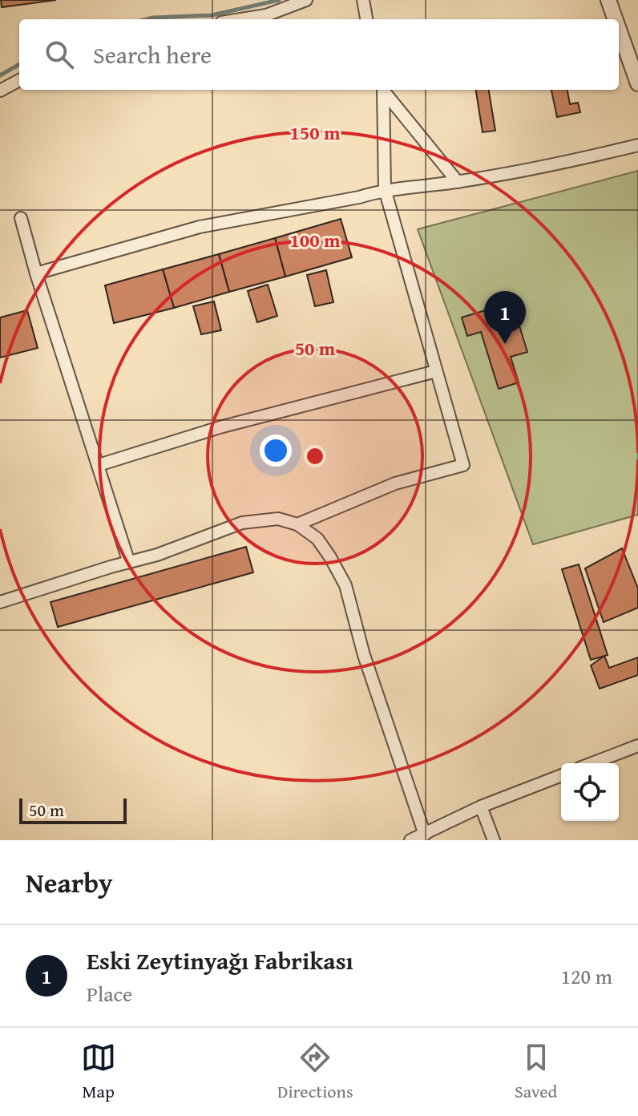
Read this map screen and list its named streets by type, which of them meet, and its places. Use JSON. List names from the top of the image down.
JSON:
{
  "scale_bar": "50 m",
  "page": {
    "search": "Search here",
    "pins": "1",
    "scale": "50 m",
    "heading": "Nearby",
    "list": [
      {
        "mark": "1",
        "name": "Eski Zeytinyağı Fabrikası",
        "note": "Place",
        "value": "120 m"
      }
    ],
    "nav": ["Map", "Directions", "Saved"]
  },
  "rings": ["150 m", "100 m", "50 m"]
}
